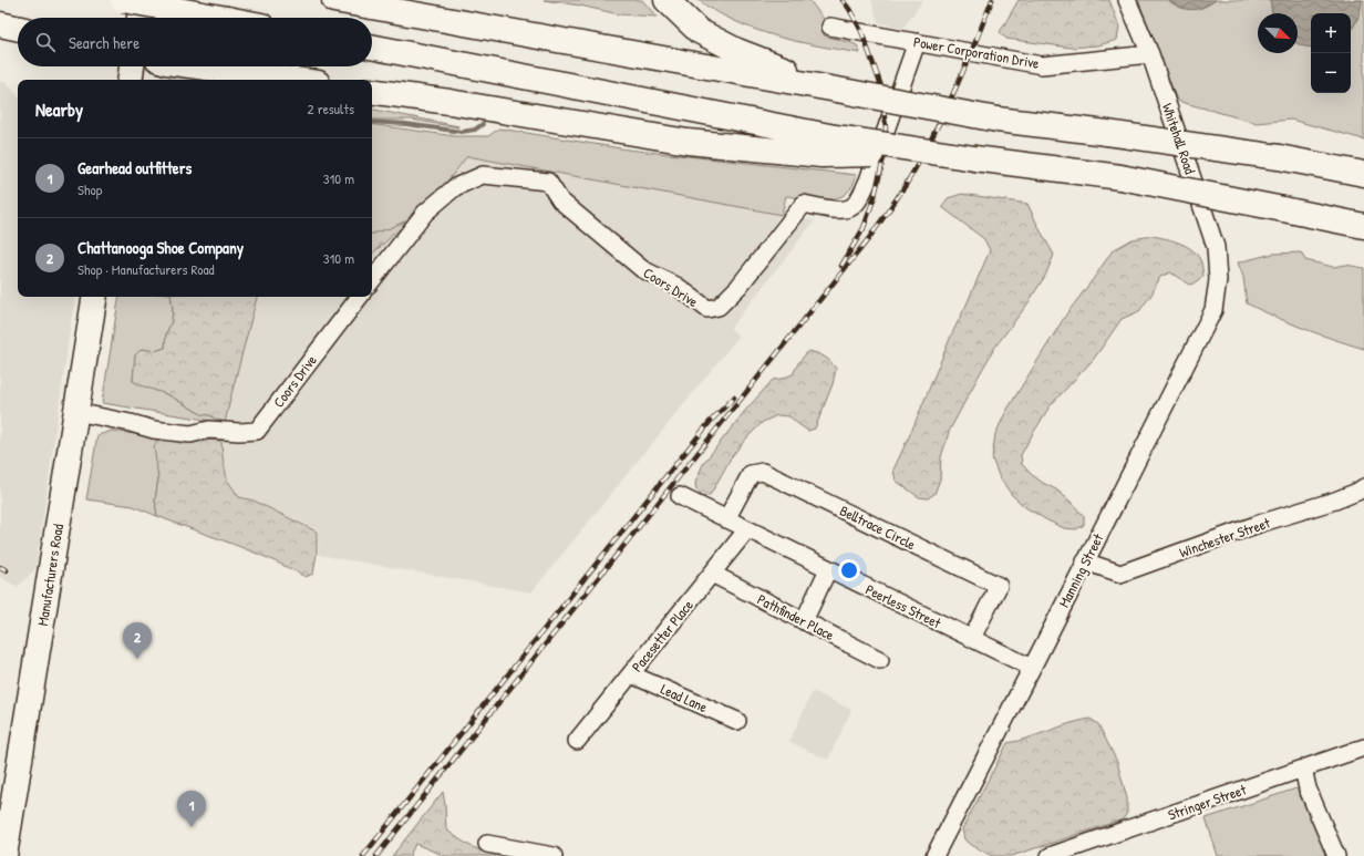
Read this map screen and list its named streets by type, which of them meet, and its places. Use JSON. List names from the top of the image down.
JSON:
{
  "streets": {
    "main road": ["Manufacturers Road"],
    "street": [
      "Power Corporation Drive",
      "Whitehall Road",
      "Coors Drive",
      "Belltrace Circle",
      "Winchester Street",
      "Manning Street",
      "Peerless Street",
      "Pathfinder Place",
      "Pacesetter Place",
      "Lead Lane",
      "Stringer Street"
    ]
  },
  "crossings": [
    ["Power Corporation Drive", "Whitehall Road"],
    ["Power Corporation Drive", "Coors Drive"],
    ["Whitehall Road", "Manning Street"],
    ["Coors Drive", "Manufacturers Road"],
    ["Belltrace Circle", "Peerless Street"],
    ["Winchester Street", "Manning Street"],
    ["Manning Street", "Peerless Street"],
    ["Peerless Street", "Pacesetter Place"],
    ["Pathfinder Place", "Pacesetter Place"],
    ["Pacesetter Place", "Lead Lane"]
  ],
  "north": "bottom right",
  "page": {
    "map_buttons": ["+", "−"],
    "search": "Search here",
    "heading": ["Nearby", "2 results"],
    "list": [
      {
        "mark": "1",
        "name": "Gearhead outfitters",
        "note": "Shop",
        "value": "310 m"
      },
      {
        "mark": "2",
        "name": "Chattanooga Shoe Company",
        "note": "Shop · Manufacturers Road",
        "value": "310 m"
      }
    ],
    "pins": ["2", "1"]
  }
}
